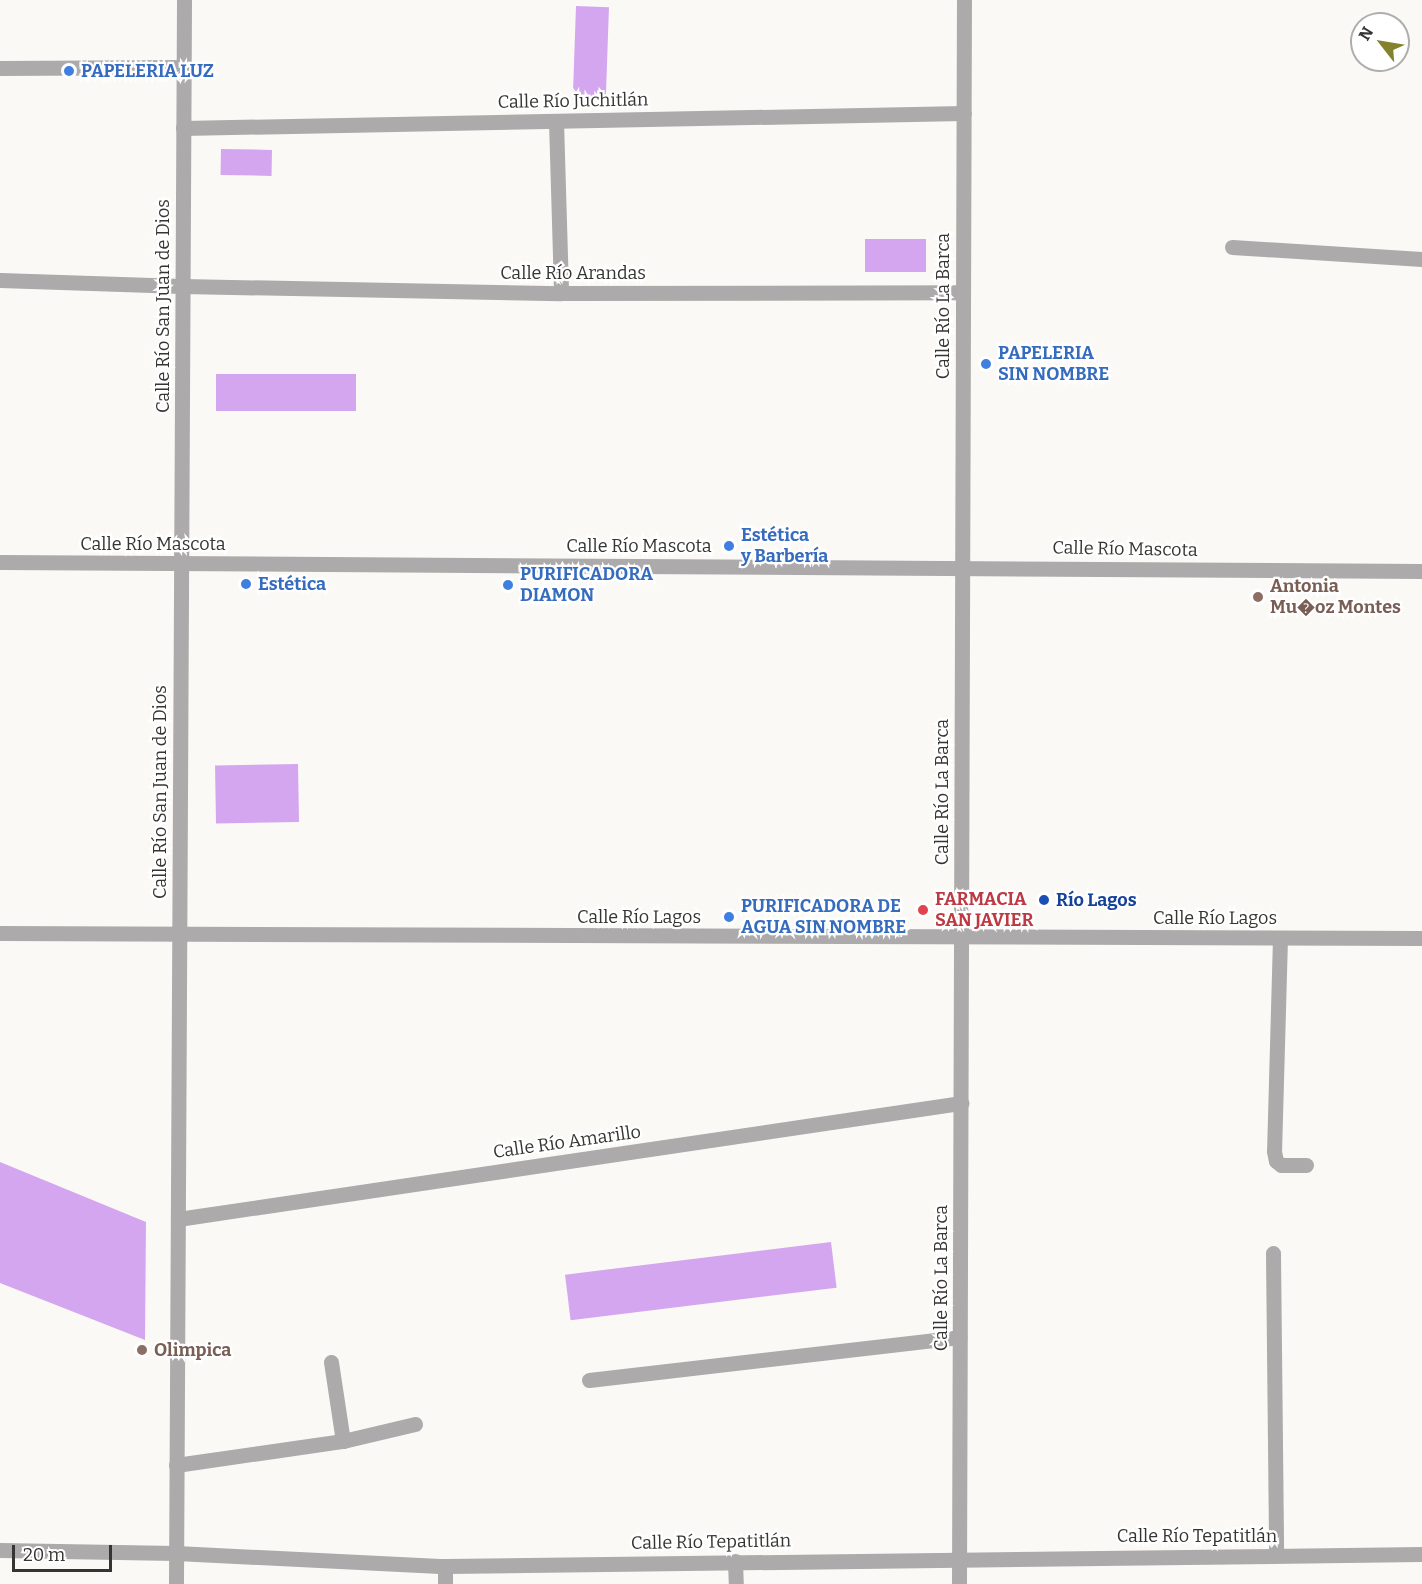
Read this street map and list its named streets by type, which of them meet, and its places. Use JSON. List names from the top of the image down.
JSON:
{
  "streets": {
    "street": [
      "Calle Río Juchitlán",
      "Calle Río Arandas",
      "Calle Río San Juan de Dios",
      "Calle Río La Barca",
      "Calle Río Mascota",
      "Calle Río Lagos",
      "Calle Río Amarillo",
      "Calle Río Tepatitlán"
    ]
  },
  "crossings": [
    ["Calle Río Juchitlán", "Calle Río San Juan de Dios"],
    ["Calle Río Juchitlán", "Calle Río La Barca"],
    ["Calle Río Arandas", "Calle Río San Juan de Dios"],
    ["Calle Río Arandas", "Calle Río La Barca"],
    ["Calle Río San Juan de Dios", "Calle Río Mascota"],
    ["Calle Río San Juan de Dios", "Calle Río Lagos"],
    ["Calle Río San Juan de Dios", "Calle Río Amarillo"],
    ["Calle Río San Juan de Dios", "Calle Río Tepatitlán"],
    ["Calle Río La Barca", "Calle Río Mascota"],
    ["Calle Río La Barca", "Calle Río Lagos"],
    ["Calle Río La Barca", "Calle Río Amarillo"],
    ["Calle Río La Barca", "Calle Río Tepatitlán"]
  ],
  "places": [
    "PAPELERIA LUZ",
    "PAPELERIA SIN NOMBRE",
    "Estética y Barbería",
    "Estética",
    "PURIFICADORA DIAMON",
    "Antonia Mu�oz Montes",
    "Río Lagos",
    "FARMACIA SAN JAVIER",
    "PURIFICADORA DE AGUA SIN NOMBRE",
    "Olimpica"
  ],
  "scale_bar": "20 m",
  "north": "top left"
}
